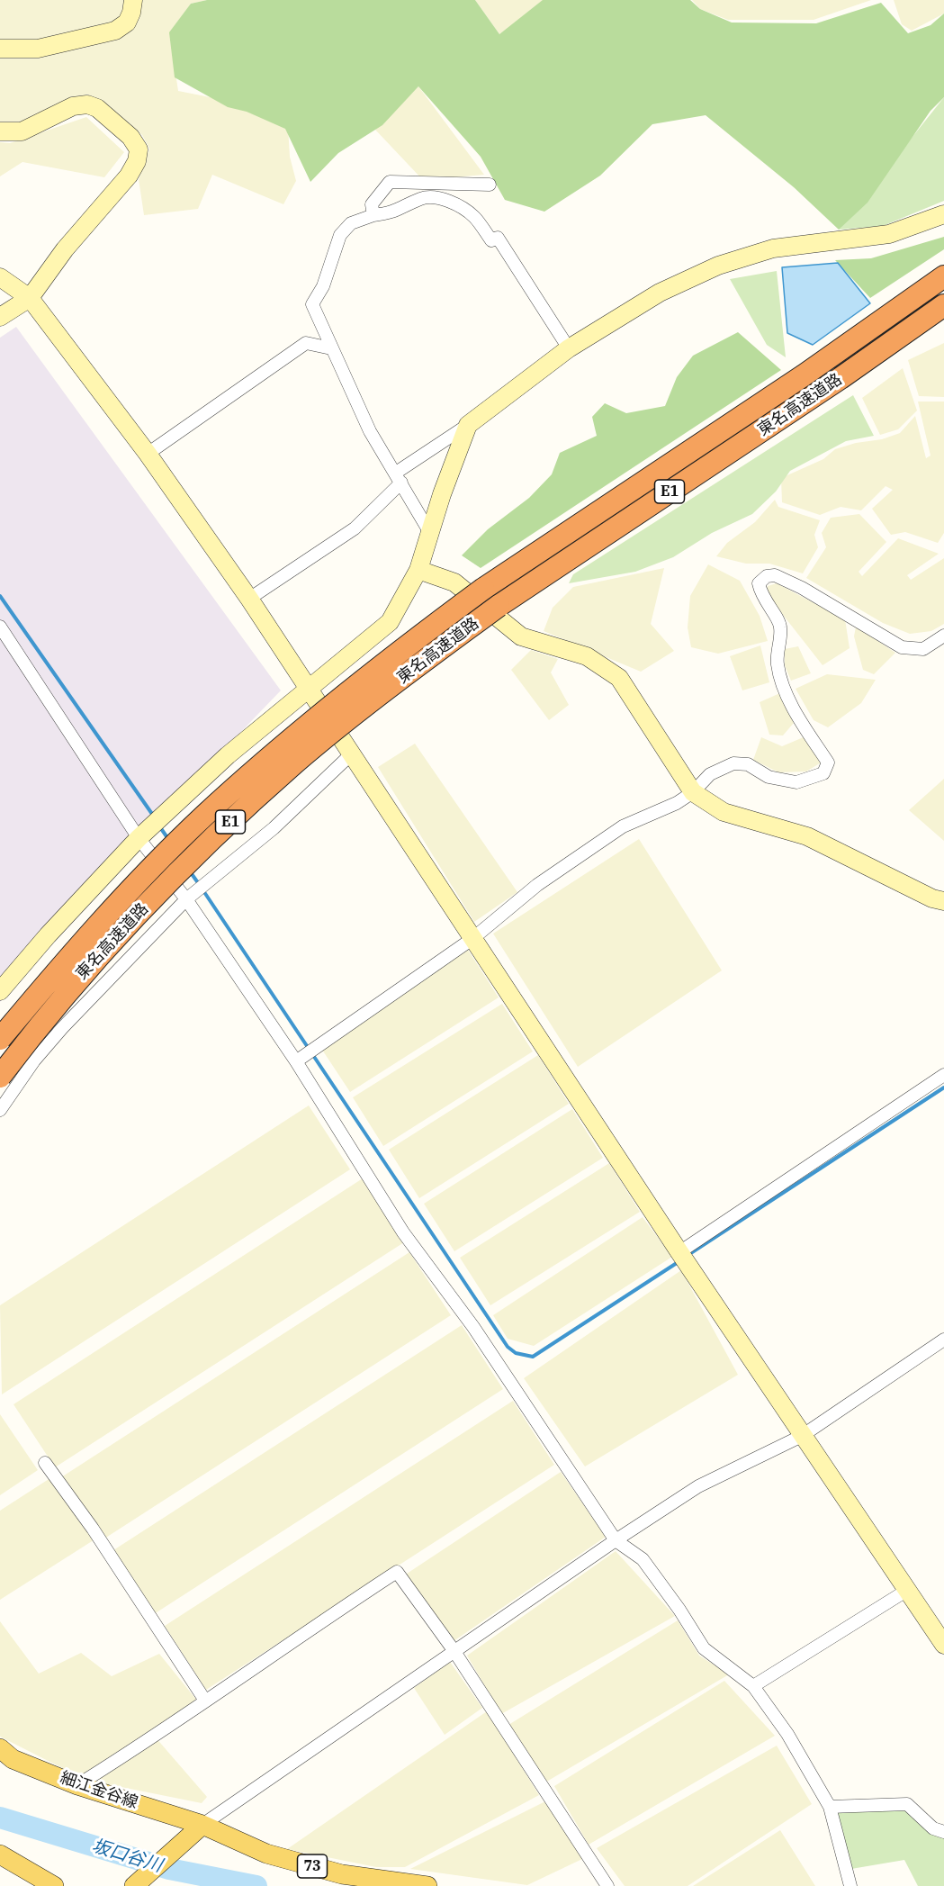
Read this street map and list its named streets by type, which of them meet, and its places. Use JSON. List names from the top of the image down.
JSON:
{
  "streets": {
    "highway": ["東名高速道路", "E1"],
    "main road": ["細江金谷線", "73"]
  },
  "crossings": [
    ["細江金谷線", "73"]
  ],
  "water": ["坂口谷川"]
}
